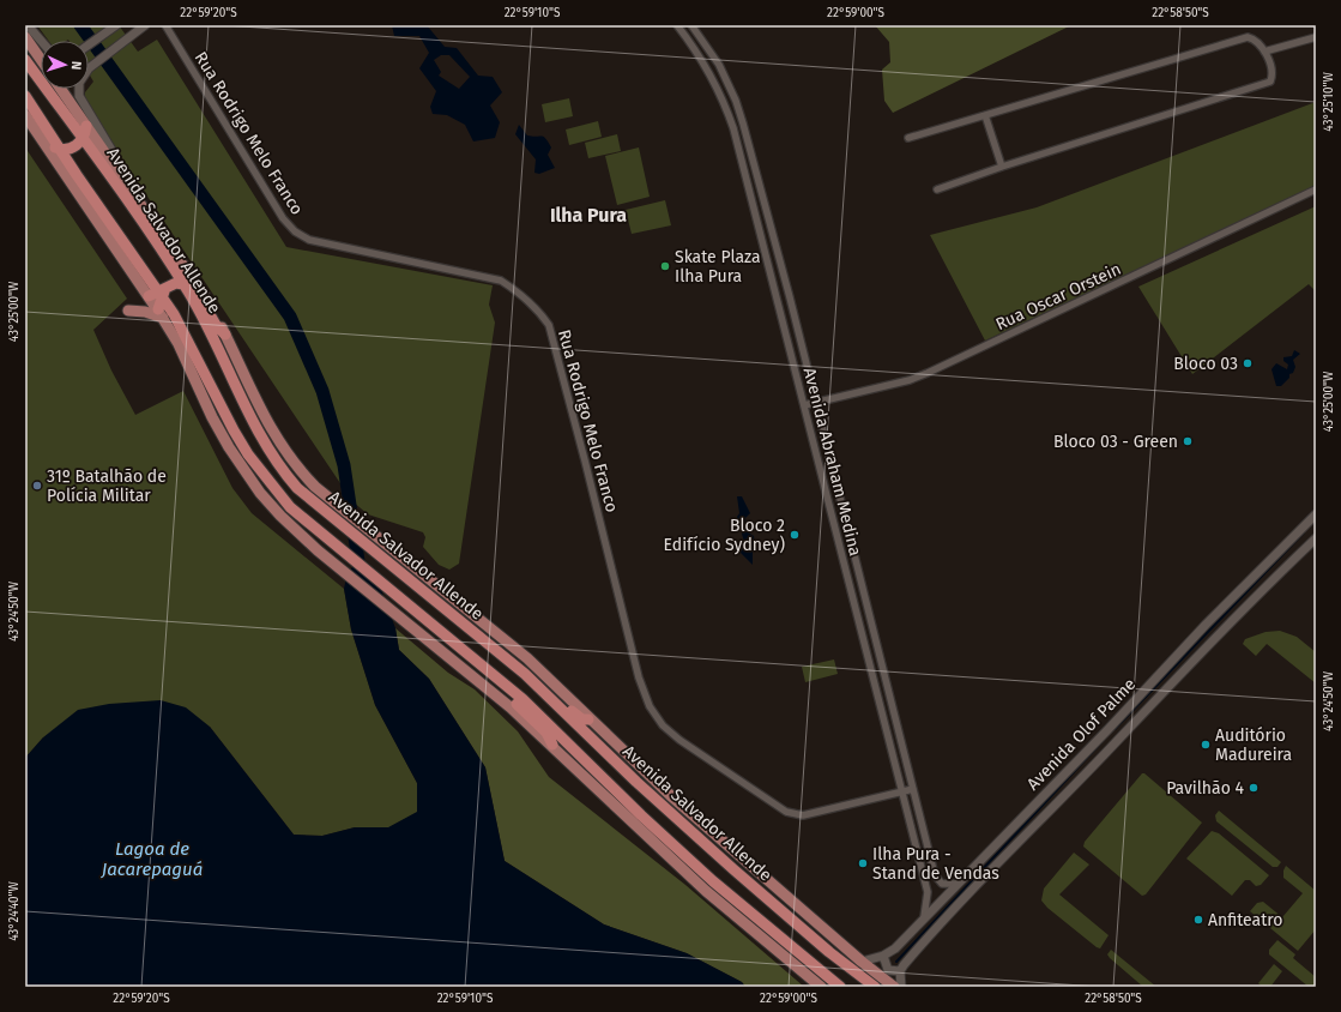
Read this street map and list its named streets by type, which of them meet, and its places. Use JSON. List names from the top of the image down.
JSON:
{
  "streets": {
    "highway": ["Avenida Salvador Allende"],
    "street": [
      "Rua Rodrigo Melo Franco",
      "Rua Oscar Orstein",
      "Avenida Abraham Medina",
      "Avenida Olof Palme"
    ]
  },
  "crossings": [
    ["Rua Rodrigo Melo Franco", "Avenida Abraham Medina"],
    ["Avenida Salvador Allende", "Avenida Olof Palme"],
    ["Rua Oscar Orstein", "Avenida Abraham Medina"],
    ["Avenida Abraham Medina", "Avenida Olof Palme"]
  ],
  "districts": ["Ilha Pura"],
  "water": ["Lagoa de Jacarepaguá"],
  "places": [
    "Skate Plaza Ilha Pura",
    "Bloco 03",
    "Bloco 03 - Green",
    "31º Batalhão de Polícia Militar",
    "Bloco 2 Edifício Sydney)",
    "Auditório Madureira",
    "Pavilhão 4",
    "Ilha Pura - Stand de Vendas",
    "Anfiteatro"
  ],
  "north": "right",
  "coordinates": [
    "22°59'20\"S",
    "22°59'10\"S",
    "22°59'00\"S",
    "22°58'50\"S",
    "43°25'10\"W",
    "43°25'00\"W",
    "43°24'50\"W",
    "43°24'40\"W"
  ]
}
